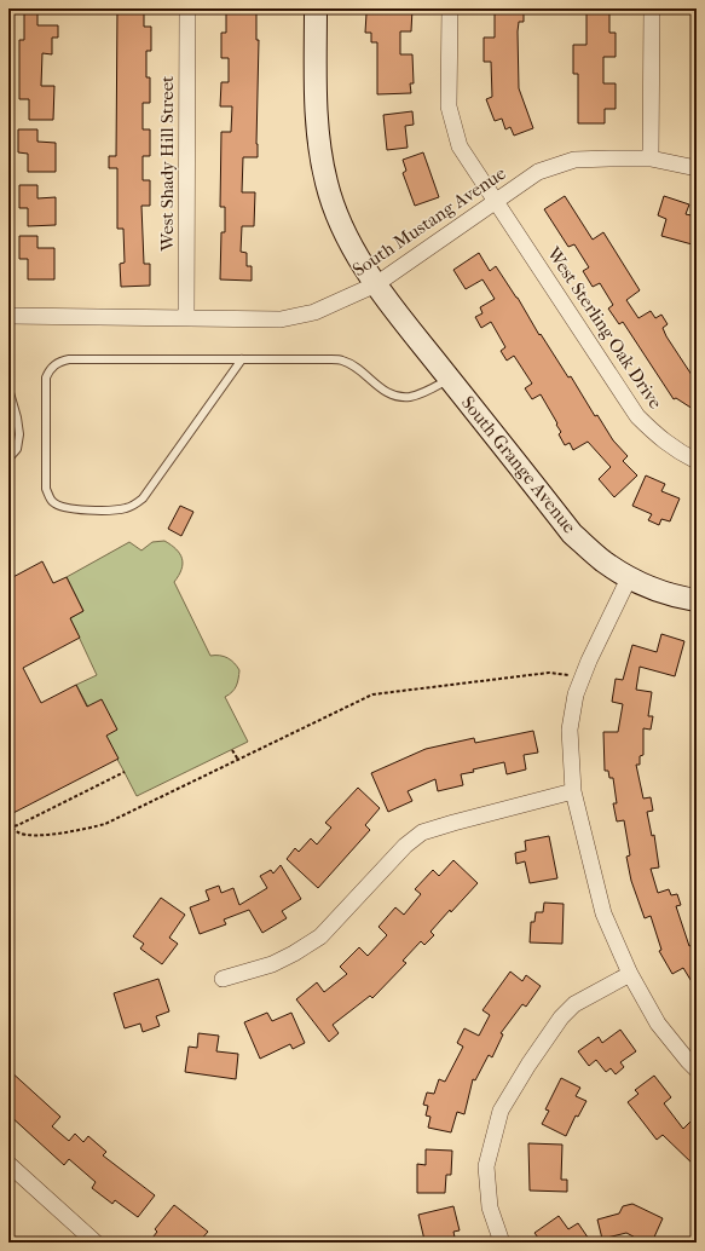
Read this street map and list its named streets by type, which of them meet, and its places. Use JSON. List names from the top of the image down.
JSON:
{
  "streets": {
    "street": [
      "West Shady Hill Street",
      "South Mustang Avenue",
      "West Sterling Oak Drive",
      "South Grange Avenue"
    ]
  },
  "crossings": [
    ["West Shady Hill Street", "South Mustang Avenue"],
    ["South Mustang Avenue", "West Sterling Oak Drive"],
    ["South Mustang Avenue", "South Grange Avenue"]
  ]
}
